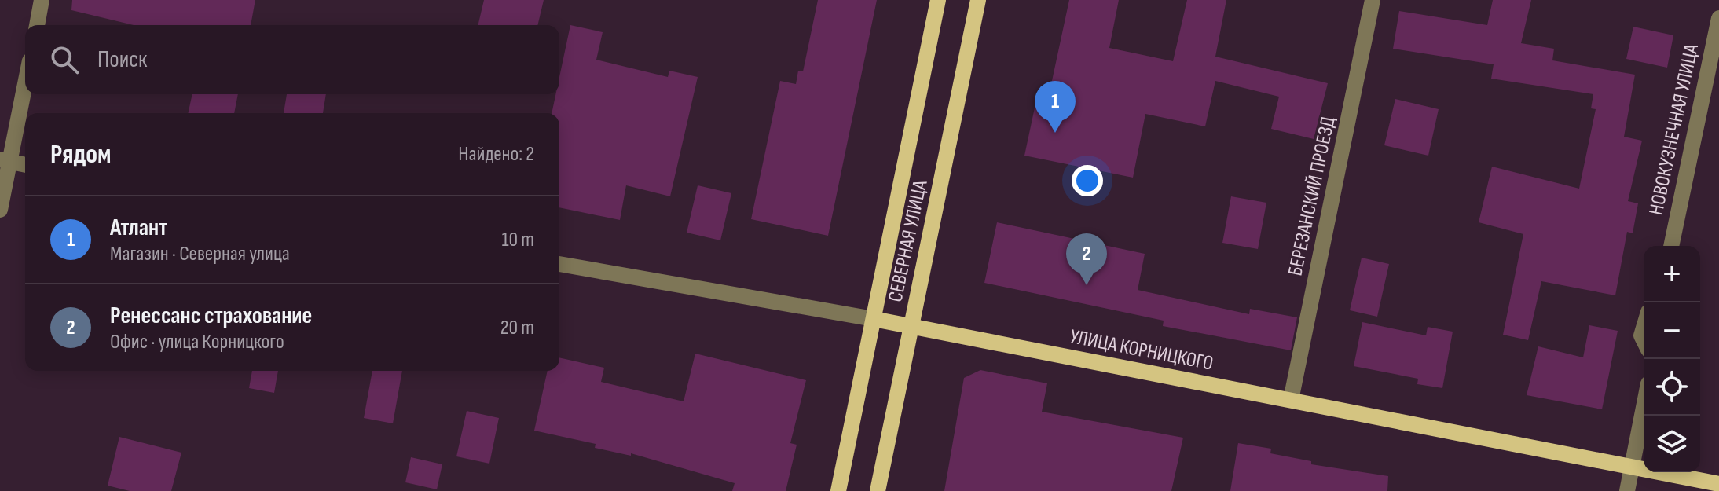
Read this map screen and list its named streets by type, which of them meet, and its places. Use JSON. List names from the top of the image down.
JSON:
{
  "streets": {
    "main road": ["СЕВЕРНАЯ УЛИЦА", "УЛИЦА КОРНИЦКОГО"],
    "street": ["НОВОКУЗНЕЧНАЯ УЛИЦА", "БЕРЕЗАНСКИЙ ПРОЕЗД"]
  },
  "crossings": [
    ["БЕРЕЗАНСКИЙ ПРОЕЗД", "УЛИЦА КОРНИЦКОГО"],
    ["СЕВЕРНАЯ УЛИЦА", "УЛИЦА КОРНИЦКОГО"]
  ],
  "page": {
    "search": "Поиск",
    "pins": ["1", "2"],
    "heading": ["Рядом", "Найдено: 2"],
    "list": [
      {
        "mark": "1",
        "name": "Атлант",
        "note": "Магазин · Северная улица",
        "value": "10 m"
      },
      {
        "mark": "2",
        "name": "Ренессанс страхование",
        "note": "Офис · улица Корницкого",
        "value": "20 m"
      }
    ],
    "map_buttons": ["+", "−"]
  }
}
